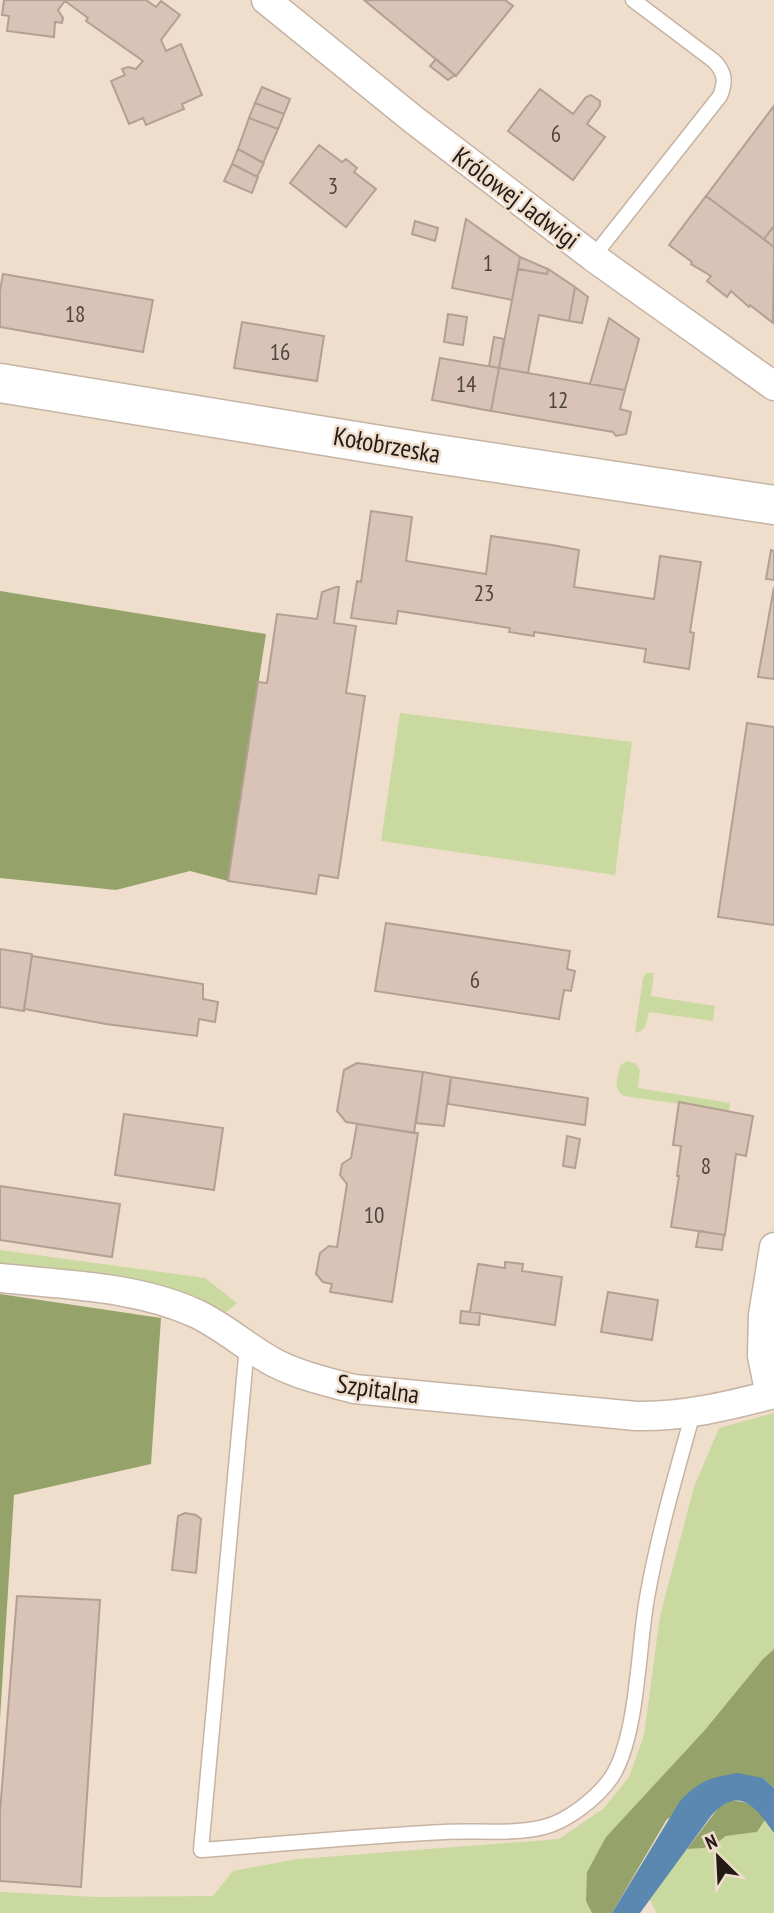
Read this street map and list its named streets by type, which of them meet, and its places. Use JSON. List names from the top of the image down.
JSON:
{
  "streets": {
    "main road": ["Kołobrzeska"],
    "street": ["Królowej Jadwigi", "Szpitalna"]
  },
  "house_numbers": [
    "6",
    "3",
    "1",
    "18",
    "16",
    "14",
    "12",
    "23",
    "6",
    "8",
    "10"
  ],
  "north": "top left"
}
